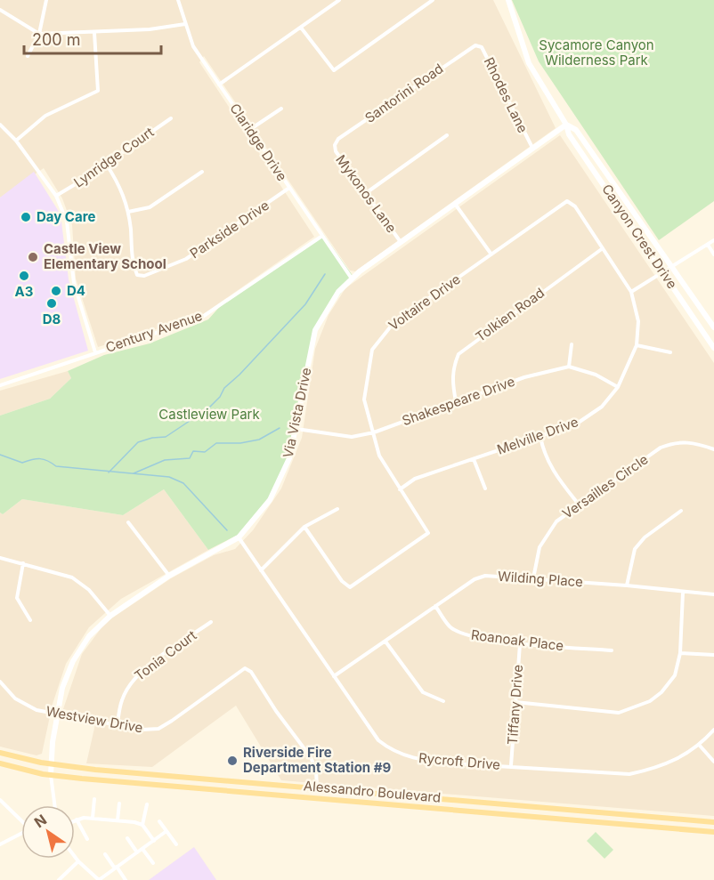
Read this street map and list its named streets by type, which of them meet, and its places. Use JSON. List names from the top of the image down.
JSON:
{
  "streets": {
    "main road": ["Alessandro Boulevard"],
    "street": [
      "Santorini Road",
      "Rhodes Lane",
      "Claridge Drive",
      "Lynridge Court",
      "Mykonos Lane",
      "Parkside Drive",
      "Canyon Crest Drive",
      "Voltaire Drive",
      "Tolkien Road",
      "Century Avenue",
      "Shakespeare Drive",
      "Via Vista Drive",
      "Melville Drive",
      "Versailles Circle",
      "Wilding Place",
      "Roanoak Place",
      "Tonia Court",
      "Tiffany Drive",
      "Westview Drive",
      "Rycroft Drive"
    ]
  },
  "crossings": [
    ["Santorini Road", "Rhodes Lane"],
    ["Santorini Road", "Mykonos Lane"],
    ["Rhodes Lane", "Via Vista Drive"],
    ["Claridge Drive", "Parkside Drive"],
    ["Claridge Drive", "Century Avenue"],
    ["Claridge Drive", "Via Vista Drive"],
    ["Mykonos Lane", "Via Vista Drive"],
    ["Canyon Crest Drive", "Via Vista Drive"],
    ["Voltaire Drive", "Shakespeare Drive"],
    ["Voltaire Drive", "Melville Drive"],
    ["Tolkien Road", "Shakespeare Drive"],
    ["Tolkien Road", "Melville Drive"],
    ["Shakespeare Drive", "Via Vista Drive"],
    ["Via Vista Drive", "Westview Drive"],
    ["Via Vista Drive", "Rycroft Drive"],
    ["Via Vista Drive", "Alessandro Boulevard"],
    ["Versailles Circle", "Wilding Place"],
    ["Wilding Place", "Roanoak Place"],
    ["Wilding Place", "Rycroft Drive"],
    ["Roanoak Place", "Tiffany Drive"],
    ["Tonia Court", "Westview Drive"],
    ["Tiffany Drive", "Rycroft Drive"],
    ["Westview Drive", "Alessandro Boulevard"]
  ],
  "parks": ["Sycamore Canyon Wilderness Park", "Castleview Park"],
  "places": [
    "Day Care",
    "Castle View Elementary School",
    "A3",
    "D4",
    "D8",
    "Riverside Fire Department Station #9"
  ],
  "scale_bar": "200 m",
  "north": "top left"
}
